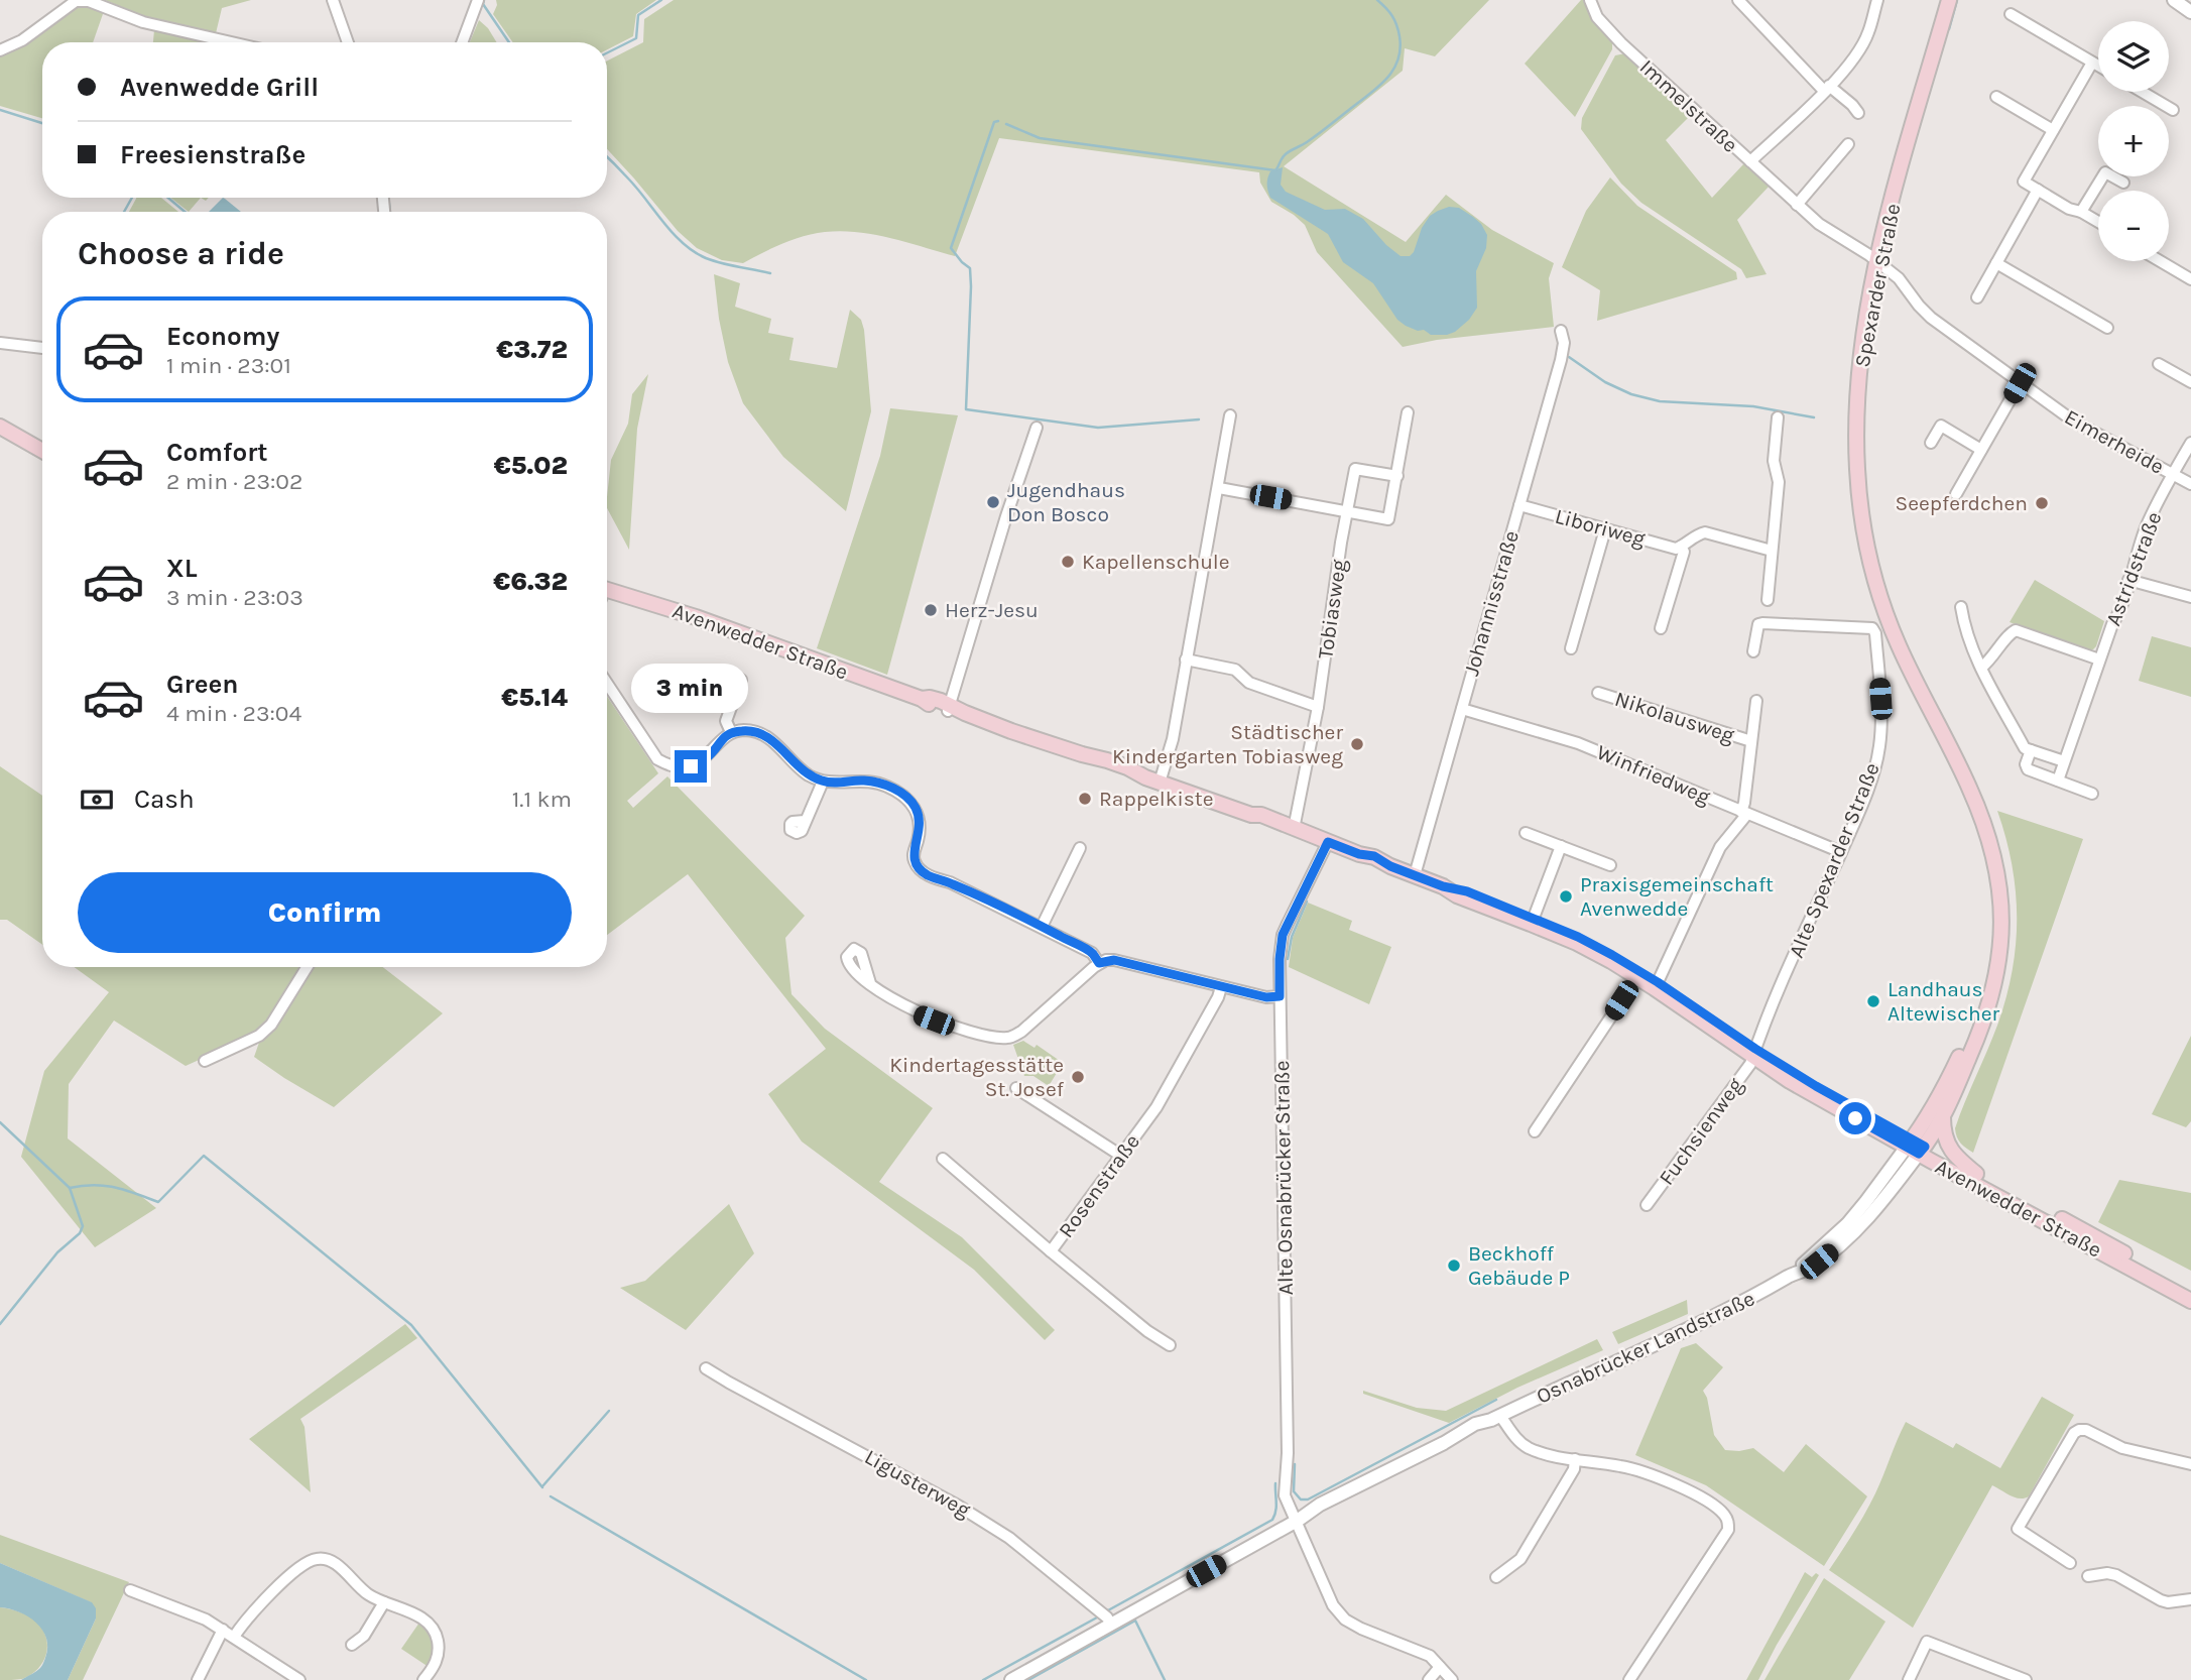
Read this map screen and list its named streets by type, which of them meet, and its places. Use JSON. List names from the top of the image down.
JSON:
{
  "streets": {
    "main road": ["Spexarder Straße", "Avenwedder Straße"],
    "street": [
      "Immelstraße",
      "Eimerheide",
      "Liboriweg",
      "Astridstraße",
      "Johannisstraße",
      "Tobiasweg",
      "Nikolausweg",
      "Winfriedweg",
      "Alte Spexarder Straße",
      "Fuchsienweg",
      "Alte Osnabrücker Straße",
      "Rosenstraße",
      "Osnabrücker Landstraße",
      "Ligusterweg"
    ]
  },
  "crossings": [
    ["Immelstraße", "Spexarder Straße"],
    ["Immelstraße", "Eimerheide"],
    ["Spexarder Straße", "Eimerheide"],
    ["Spexarder Straße", "Avenwedder Straße"],
    ["Spexarder Straße", "Osnabrücker Landstraße"],
    ["Eimerheide", "Astridstraße"],
    ["Liboriweg", "Johannisstraße"],
    ["Johannisstraße", "Avenwedder Straße"],
    ["Johannisstraße", "Winfriedweg"],
    ["Tobiasweg", "Avenwedder Straße"],
    ["Avenwedder Straße", "Alte Spexarder Straße"],
    ["Avenwedder Straße", "Fuchsienweg"],
    ["Avenwedder Straße", "Alte Osnabrücker Straße"],
    ["Avenwedder Straße", "Osnabrücker Landstraße"],
    ["Nikolausweg", "Winfriedweg"],
    ["Winfriedweg", "Alte Spexarder Straße"],
    ["Alte Spexarder Straße", "Fuchsienweg"],
    ["Alte Osnabrücker Straße", "Osnabrücker Landstraße"],
    ["Osnabrücker Landstraße", "Ligusterweg"]
  ],
  "places": [
    "Jugendhaus Don Bosco",
    "Seepferdchen",
    "Kapellenschule",
    "Herz-Jesu",
    "Städtischer Kindergarten Tobiasweg",
    "Rappelkiste",
    "Praxisgemeinschaft Avenwedde",
    "Landhaus Altewischer",
    "Kindertagesstätte St. Josef",
    "Beckhoff Gebäude P"
  ],
  "page": {
    "map_buttons": ["+", "−"],
    "banner": ["Avenwedde Grill", "Freesienstraße"],
    "heading": "Choose a ride",
    "list": [
      {
        "name": "Economy",
        "note": "1 min · 23:01",
        "value": "€3.72"
      },
      {
        "name": "Comfort",
        "note": "2 min · 23:02",
        "value": "€5.02"
      },
      {
        "name": "XL",
        "note": "3 min · 23:03",
        "value": "€6.32"
      },
      {
        "name": "Green",
        "note": "4 min · 23:04",
        "value": "€5.14"
      }
    ],
    "bubble": "3 min",
    "pay": ["Cash", "1.1 km"],
    "buttons": "Confirm"
  }
}
